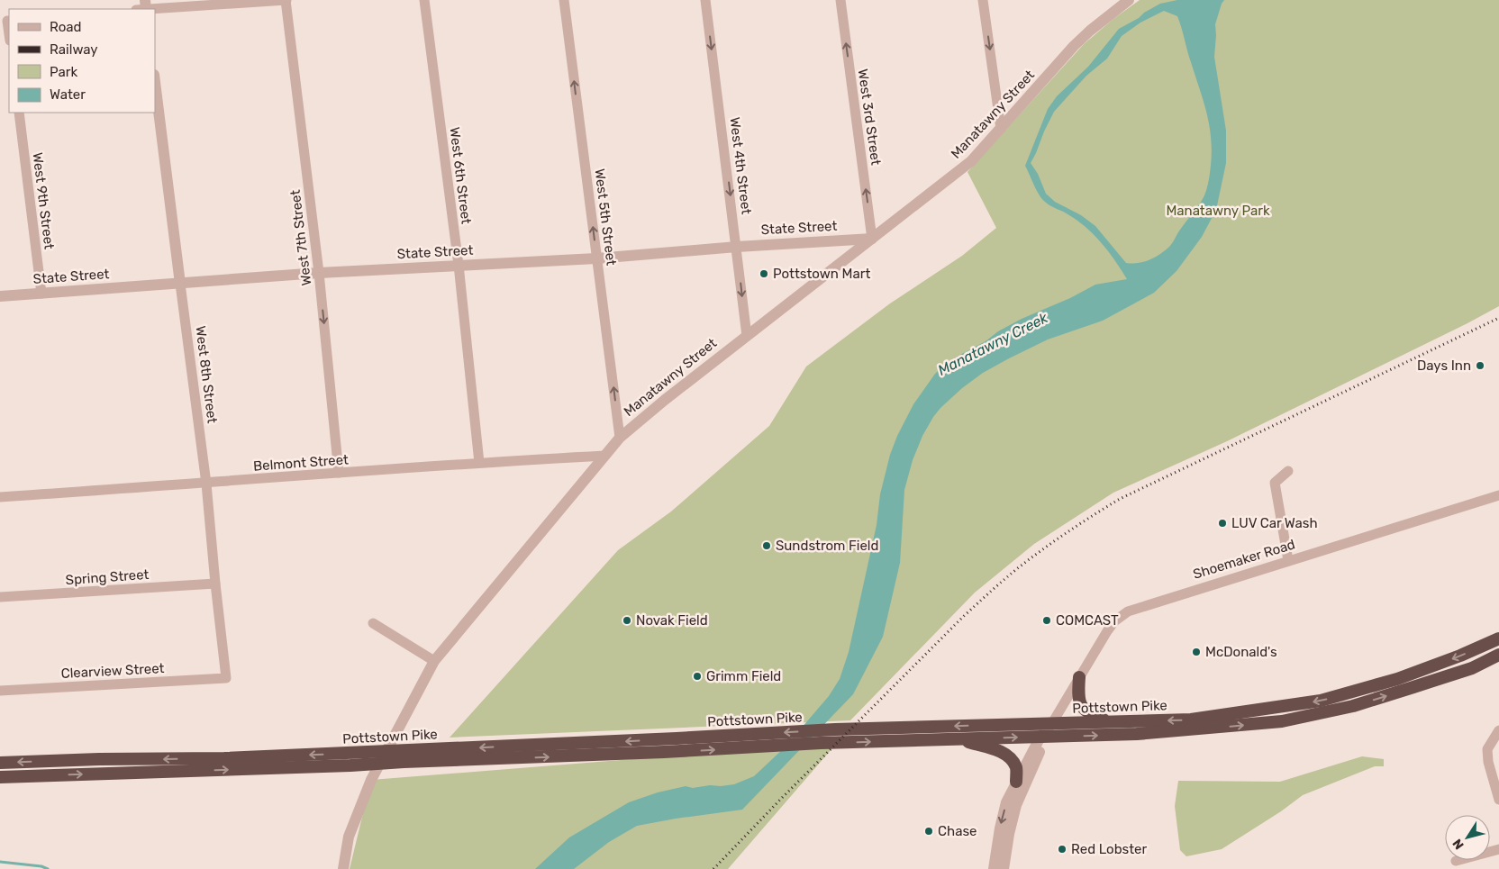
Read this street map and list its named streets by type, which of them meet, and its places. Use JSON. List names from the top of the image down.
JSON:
{
  "streets": {
    "highway": ["Pottstown Pike"],
    "street": [
      "Manatawny Street",
      "West 3rd Street",
      "West 4th Street",
      "West 6th Street",
      "West 9th Street",
      "West 5th Street",
      "State Street",
      "West 7th Street",
      "West 8th Street",
      "Belmont Street",
      "Shoemaker Road",
      "Spring Street",
      "Clearview Street"
    ]
  },
  "crossings": [
    ["Manatawny Street", "West 3rd Street"],
    ["Manatawny Street", "West 4th Street"],
    ["Manatawny Street", "West 5th Street"],
    ["Manatawny Street", "State Street"],
    ["Manatawny Street", "Belmont Street"],
    ["West 3rd Street", "State Street"],
    ["West 4th Street", "State Street"],
    ["West 6th Street", "State Street"],
    ["West 6th Street", "Belmont Street"],
    ["West 9th Street", "State Street"],
    ["West 5th Street", "State Street"],
    ["State Street", "West 7th Street"],
    ["State Street", "West 8th Street"],
    ["West 7th Street", "Belmont Street"],
    ["West 8th Street", "Belmont Street"],
    ["West 8th Street", "Spring Street"],
    ["West 8th Street", "Clearview Street"],
    ["Shoemaker Road", "Pottstown Pike"]
  ],
  "one_way": [
    "West 3rd Street",
    "West 4th Street",
    "West 5th Street",
    "West 7th Street"
  ],
  "water": ["Manatawny Creek"],
  "parks": ["Manatawny Park"],
  "places": [
    "Pottstown Mart",
    "Days Inn",
    "LUV Car Wash",
    "Sundstrom Field",
    "Novak Field",
    "COMCAST",
    "McDonald's",
    "Grimm Field",
    "Chase",
    "Red Lobster"
  ],
  "legend": [
    "Road",
    "Railway",
    "Park",
    "Water"
  ],
  "north": "bottom left"
}
